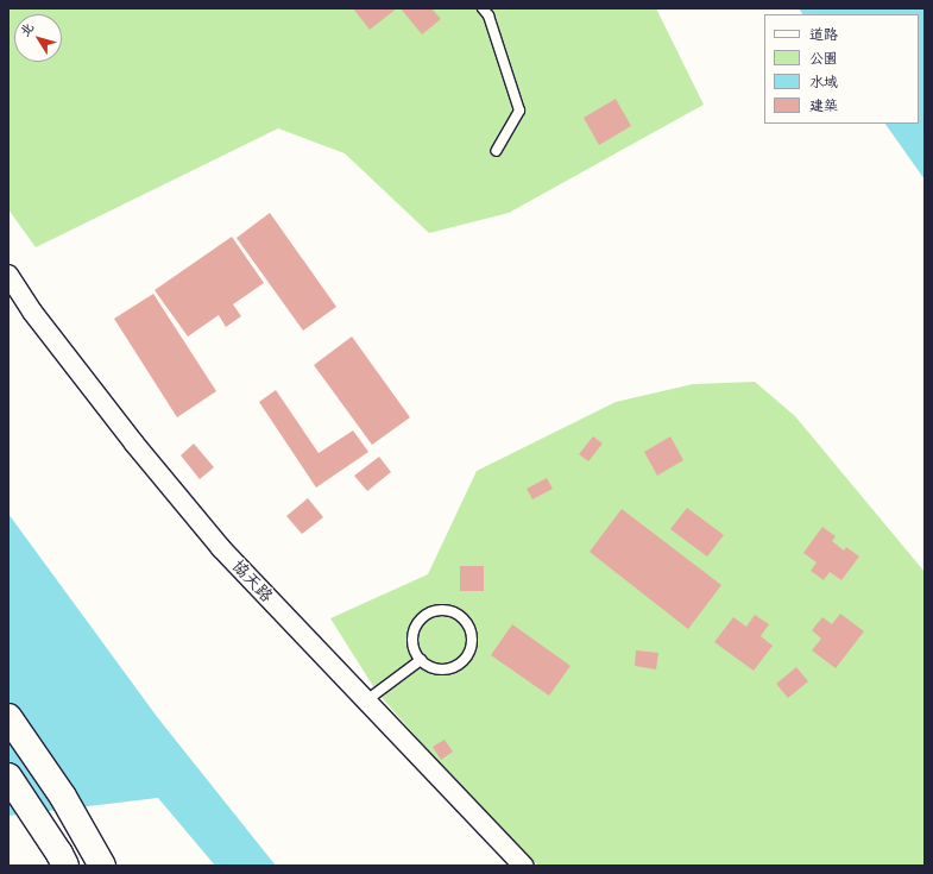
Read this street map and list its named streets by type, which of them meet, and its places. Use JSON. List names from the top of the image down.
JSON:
{
  "streets": {
    "street": ["協天路"]
  },
  "legend": [
    "道路",
    "公園",
    "水域",
    "建築"
  ],
  "north": "top left"
}
